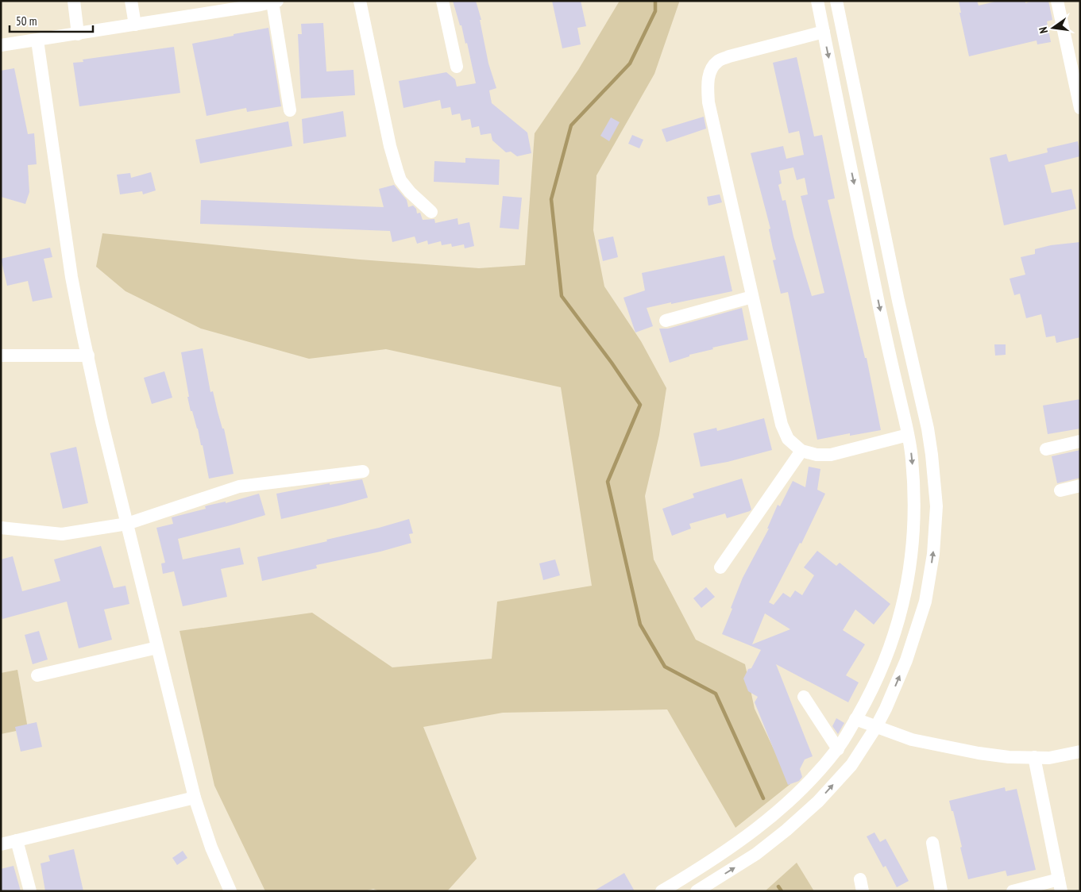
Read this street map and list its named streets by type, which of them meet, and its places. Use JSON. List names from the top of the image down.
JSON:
{
  "scale_bar": "50 m",
  "north": "left"
}
